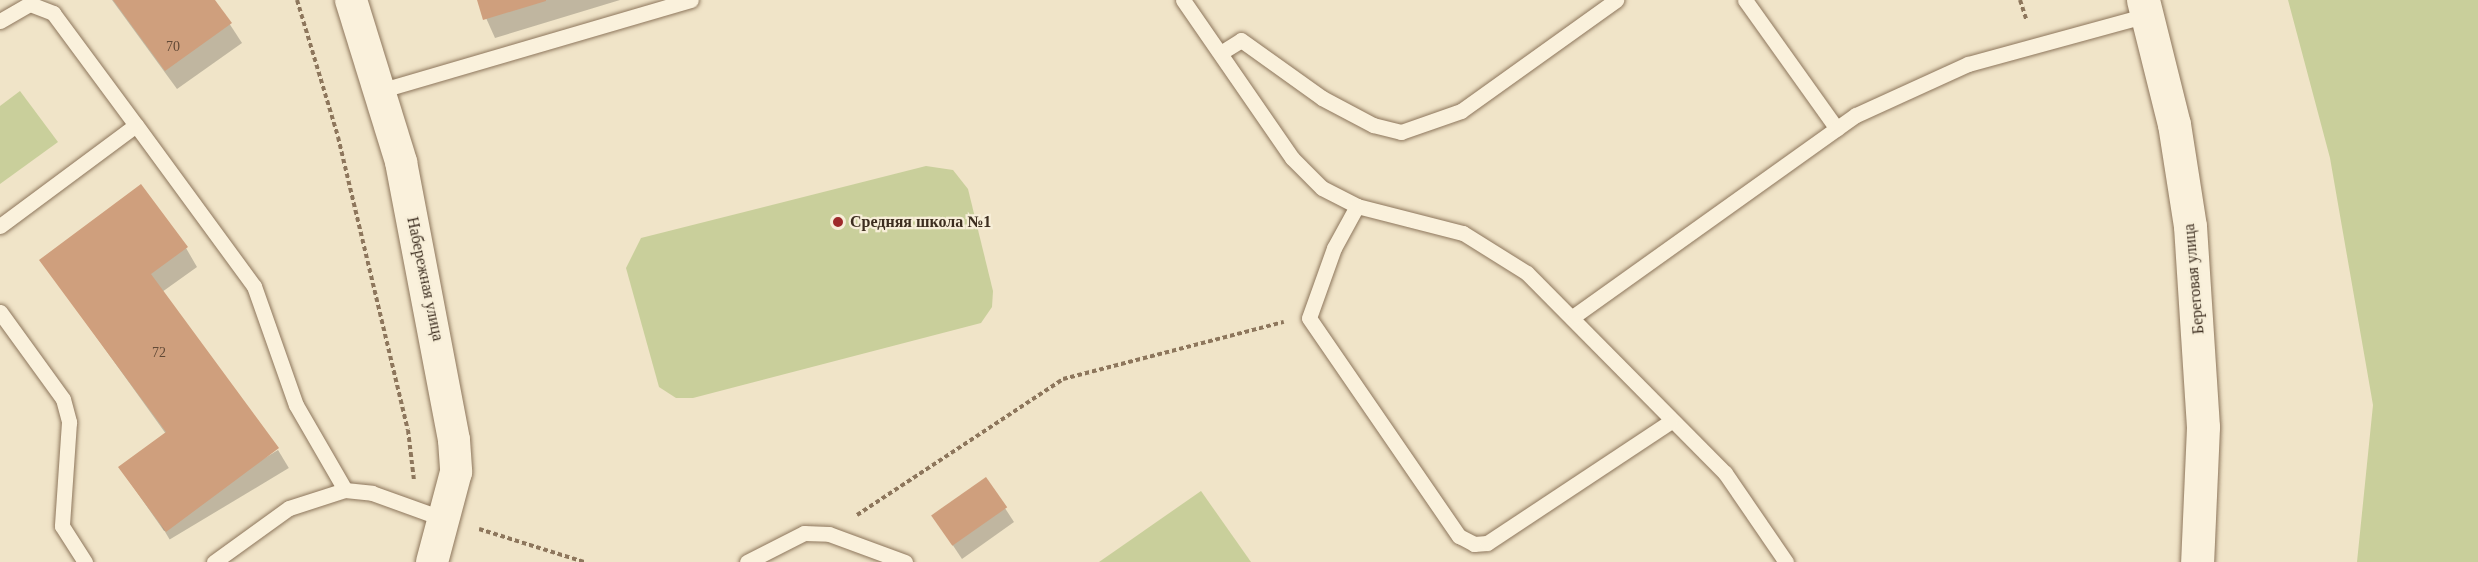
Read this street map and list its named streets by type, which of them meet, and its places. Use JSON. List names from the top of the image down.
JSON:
{
  "streets": {
    "main road": ["Береговая улица"],
    "street": ["Набережная улица"]
  },
  "places": ["Средняя школа №1"],
  "house_numbers": ["70", "72"]
}
